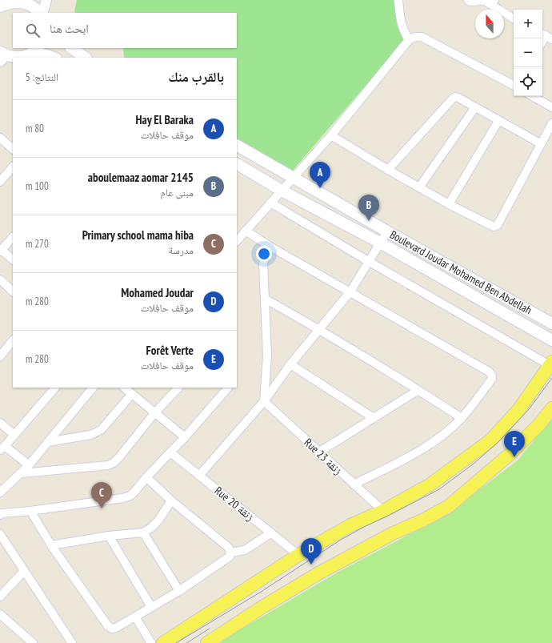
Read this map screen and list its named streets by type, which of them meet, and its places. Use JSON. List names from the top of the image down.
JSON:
{
  "streets": {
    "main road": ["Boulevard Joudar Mohamed Ben Abdellah"],
    "street": ["Rue 23 زنقة", "Rue 20 زنقة"]
  },
  "north": "top",
  "page": {
    "map_buttons": ["+", "−"],
    "search": "ابحث هنا",
    "heading": ["بالقرب منك", "النتائج: 5"],
    "list": [
      {
        "mark": "A",
        "name": "Hay El Baraka",
        "note": "موقف حافلات",
        "value": "80 m"
      },
      {
        "mark": "B",
        "name": "aboulemaaz aomar 2145",
        "note": "مبنى عام",
        "value": "100 m"
      },
      {
        "mark": "C",
        "name": "Primary school mama hiba",
        "note": "مدرسة",
        "value": "270 m"
      },
      {
        "mark": "D",
        "name": "Mohamed Joudar",
        "note": "موقف حافلات",
        "value": "280 m"
      },
      {
        "mark": "E",
        "name": "Forêt Verte",
        "note": "موقف حافلات",
        "value": "280 m"
      }
    ],
    "pins": [
      "A",
      "B",
      "E",
      "C",
      "D"
    ]
  }
}
